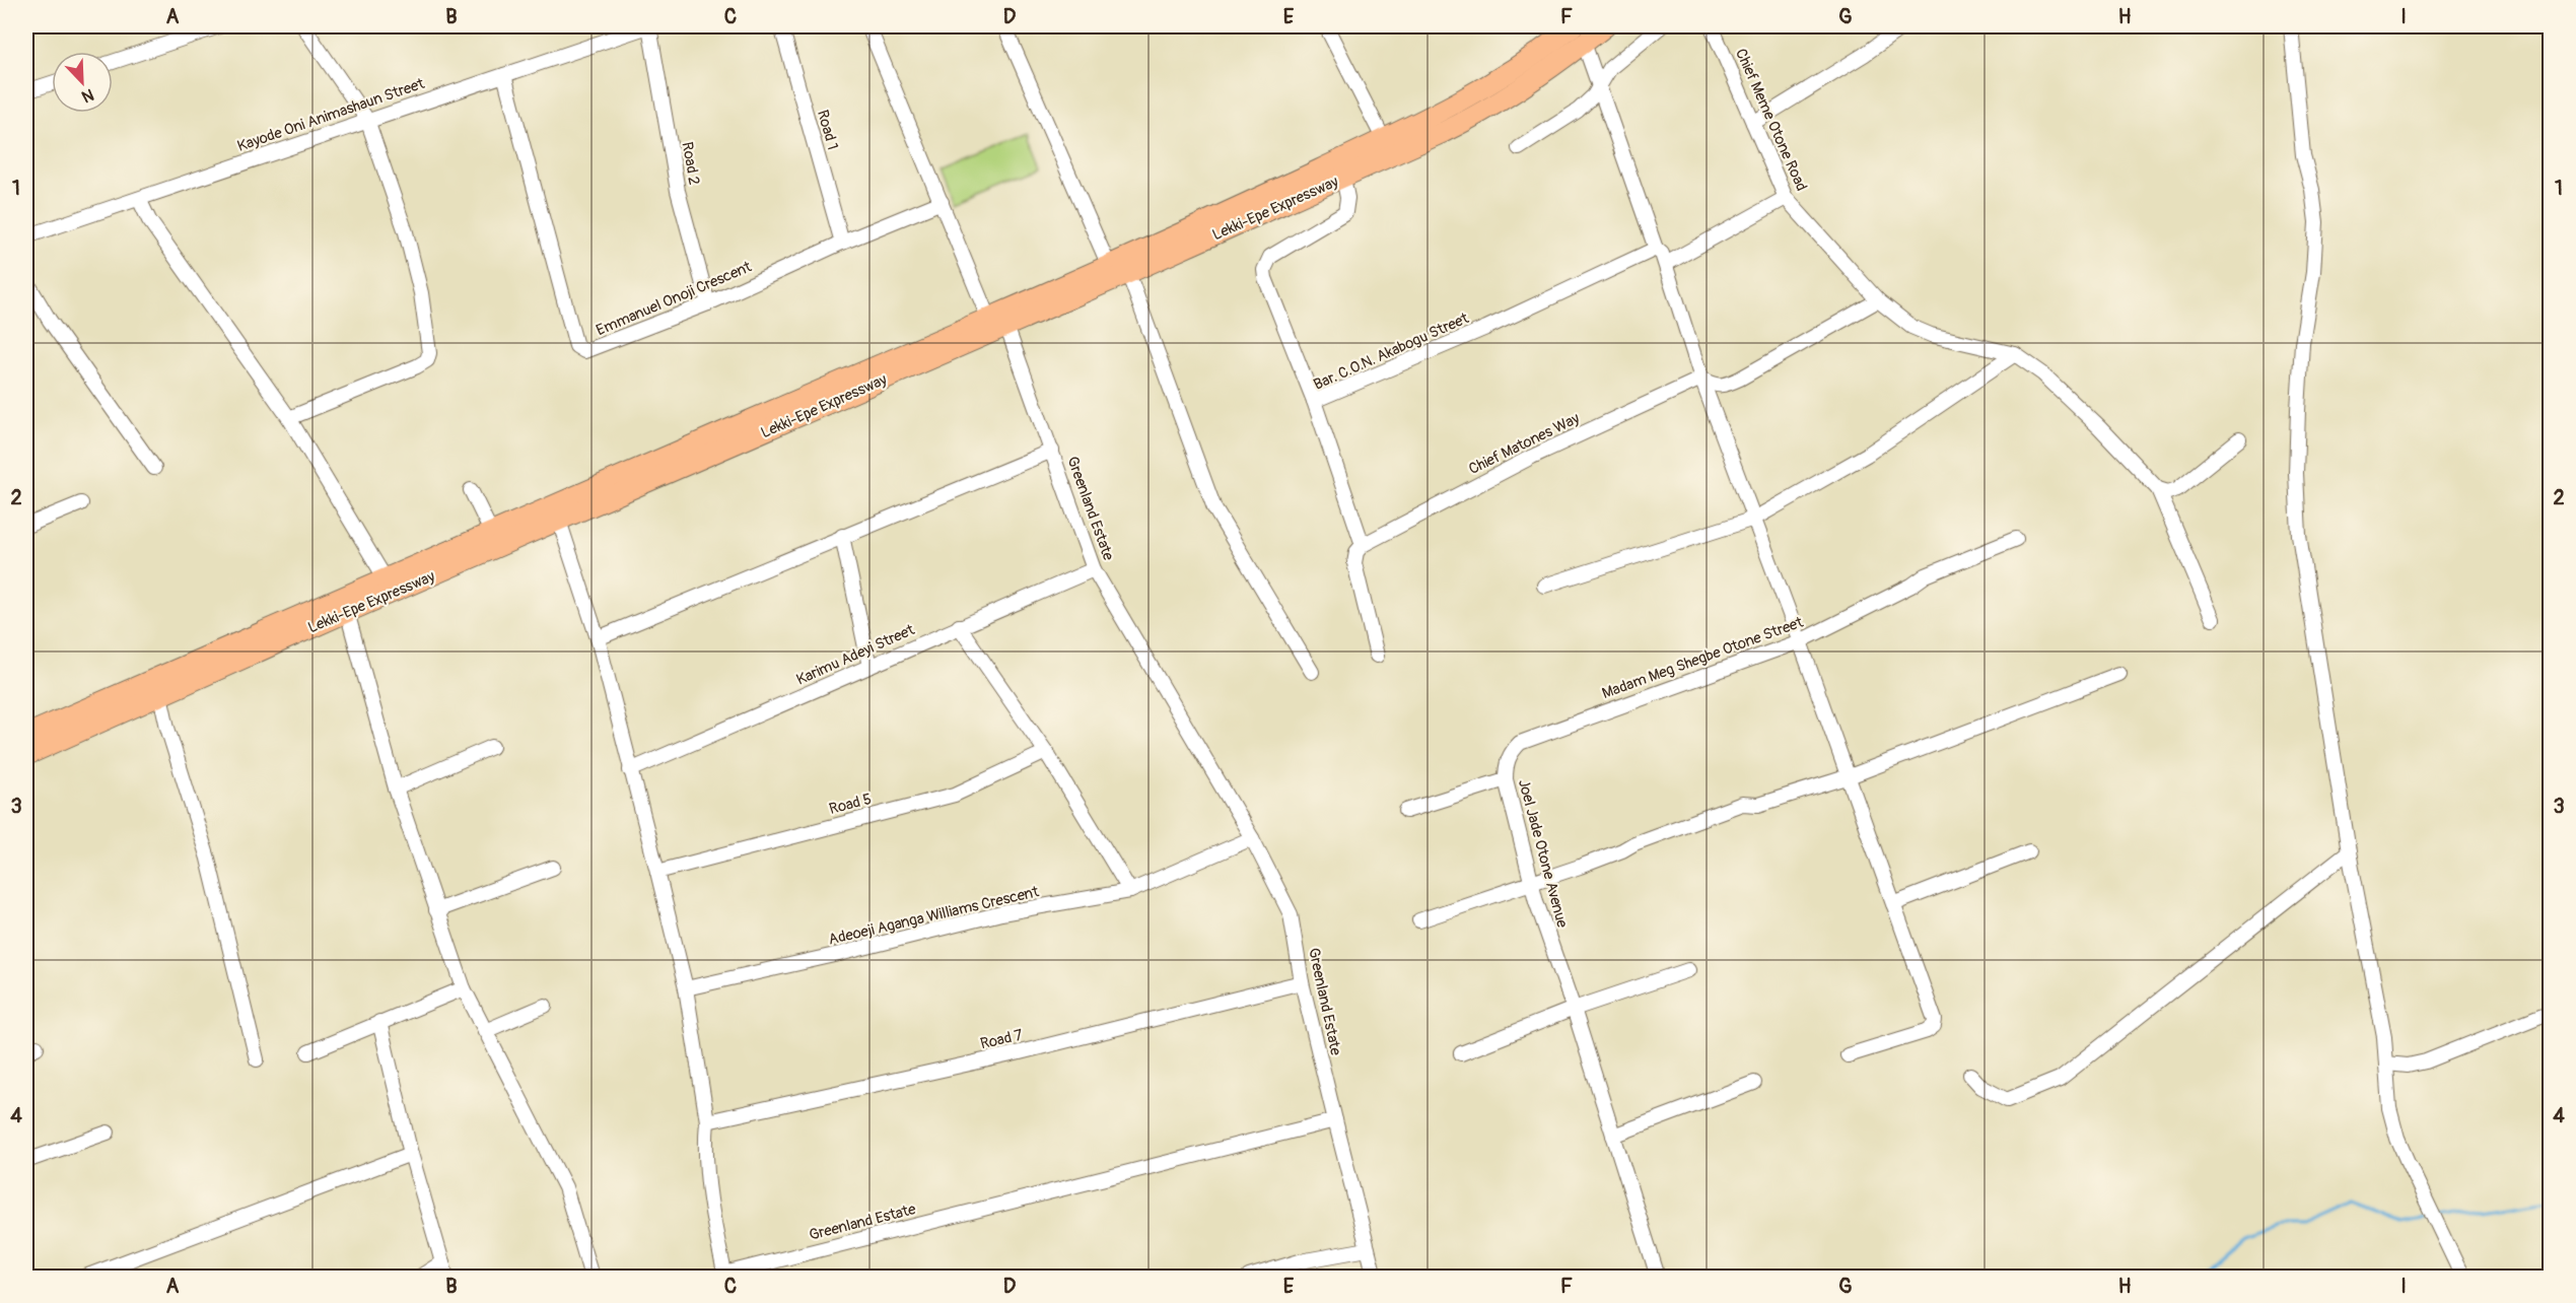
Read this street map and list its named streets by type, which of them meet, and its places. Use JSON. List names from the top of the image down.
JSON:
{
  "streets": {
    "highway": ["Lekki-Epe Expressway"],
    "street": [
      "Kayode Oni Animashaun Street",
      "Chief Meme Otone Road",
      "Road 1",
      "Road 2",
      "Emmanuel Onoji Crescent",
      "Bar. C.O.N. Akabogu Street",
      "Chief Matones Way",
      "Greenland Estate",
      "Karimu Adeyi Street",
      "Madam Meg Shegbe Otone Street",
      "Road 5",
      "Joel Jade Otone Avenue",
      "Adeoeji Aganga Williams Crescent",
      "Road 7"
    ]
  },
  "crossings": [
    ["Kayode Oni Animashaun Street", "Road 2"],
    ["Kayode Oni Animashaun Street", "Emmanuel Onoji Crescent"],
    ["Road 1", "Emmanuel Onoji Crescent"],
    ["Road 2", "Emmanuel Onoji Crescent"],
    ["Lekki-Epe Expressway", "Greenland Estate"],
    ["Bar. C.O.N. Akabogu Street", "Chief Matones Way"],
    ["Greenland Estate", "Karimu Adeyi Street"],
    ["Greenland Estate", "Adeoeji Aganga Williams Crescent"],
    ["Greenland Estate", "Road 7"],
    ["Madam Meg Shegbe Otone Street", "Joel Jade Otone Avenue"]
  ],
  "north": "bottom right",
  "grid": {
    "columns": [
      "A",
      "B",
      "C",
      "D",
      "E",
      "F",
      "G",
      "H",
      "I"
    ],
    "rows": [
      "1",
      "2",
      "3",
      "4"
    ]
  }
}
